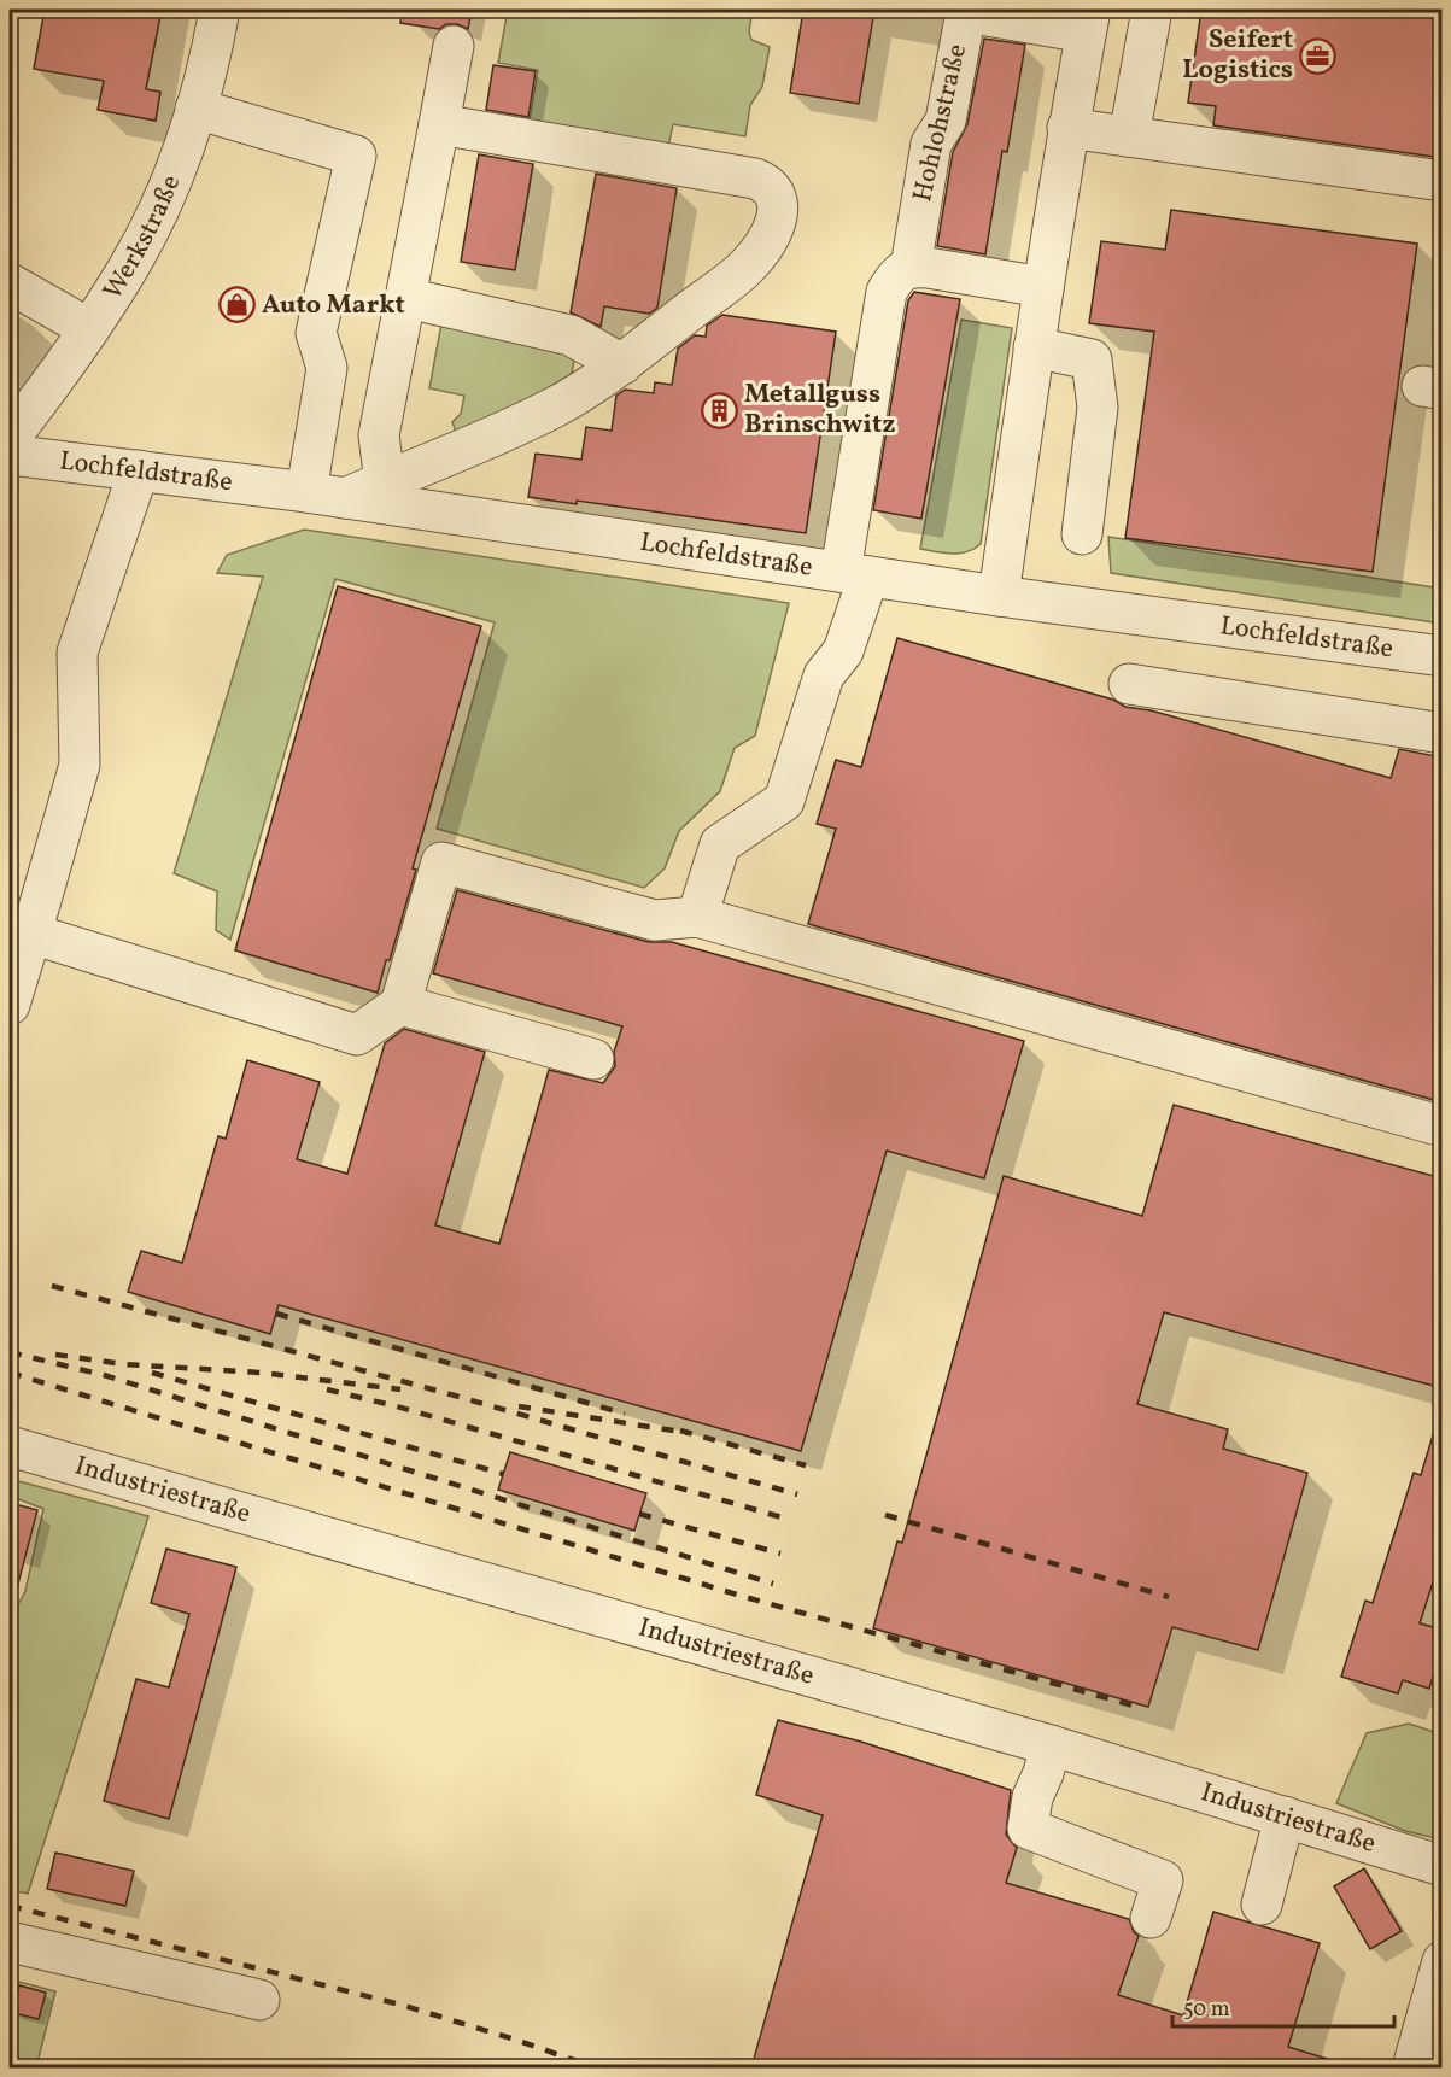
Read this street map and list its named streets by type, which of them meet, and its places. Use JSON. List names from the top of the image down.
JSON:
{
  "streets": {
    "street": [
      "Hohlohstraße",
      "Werkstraße",
      "Lochfeldstraße",
      "Industriestraße"
    ]
  },
  "crossings": [
    ["Hohlohstraße", "Lochfeldstraße"]
  ],
  "places": {
    "office": ["Seifert Logistics"],
    "shop": ["Auto Markt"],
    "building": ["Metallguss Brinschwitz"]
  },
  "scale_bar": "50 m"
}
